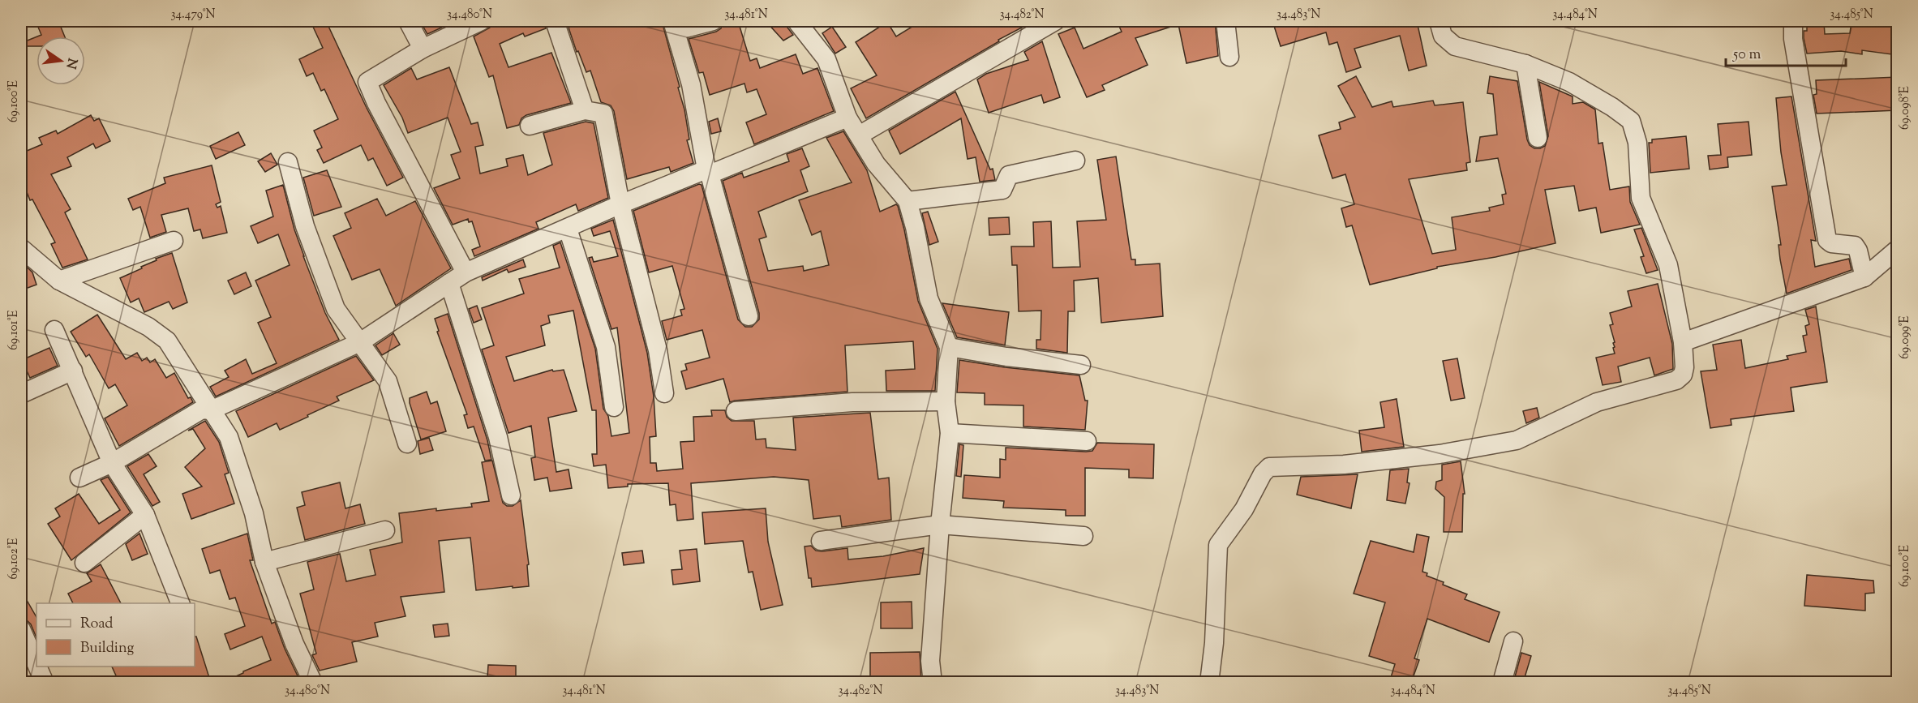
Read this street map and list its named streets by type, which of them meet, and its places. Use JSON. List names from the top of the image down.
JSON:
{
  "legend": ["Road", "Building"],
  "scale_bar": "50 m",
  "north": "right",
  "coordinates": [
    "34.479°N",
    "34.480°N",
    "34.481°N",
    "34.482°N",
    "34.483°N",
    "34.484°N",
    "34.485°N",
    "69.100°E",
    "69.098°E",
    "69.101°E",
    "69.099°E",
    "69.102°E"
  ]
}
